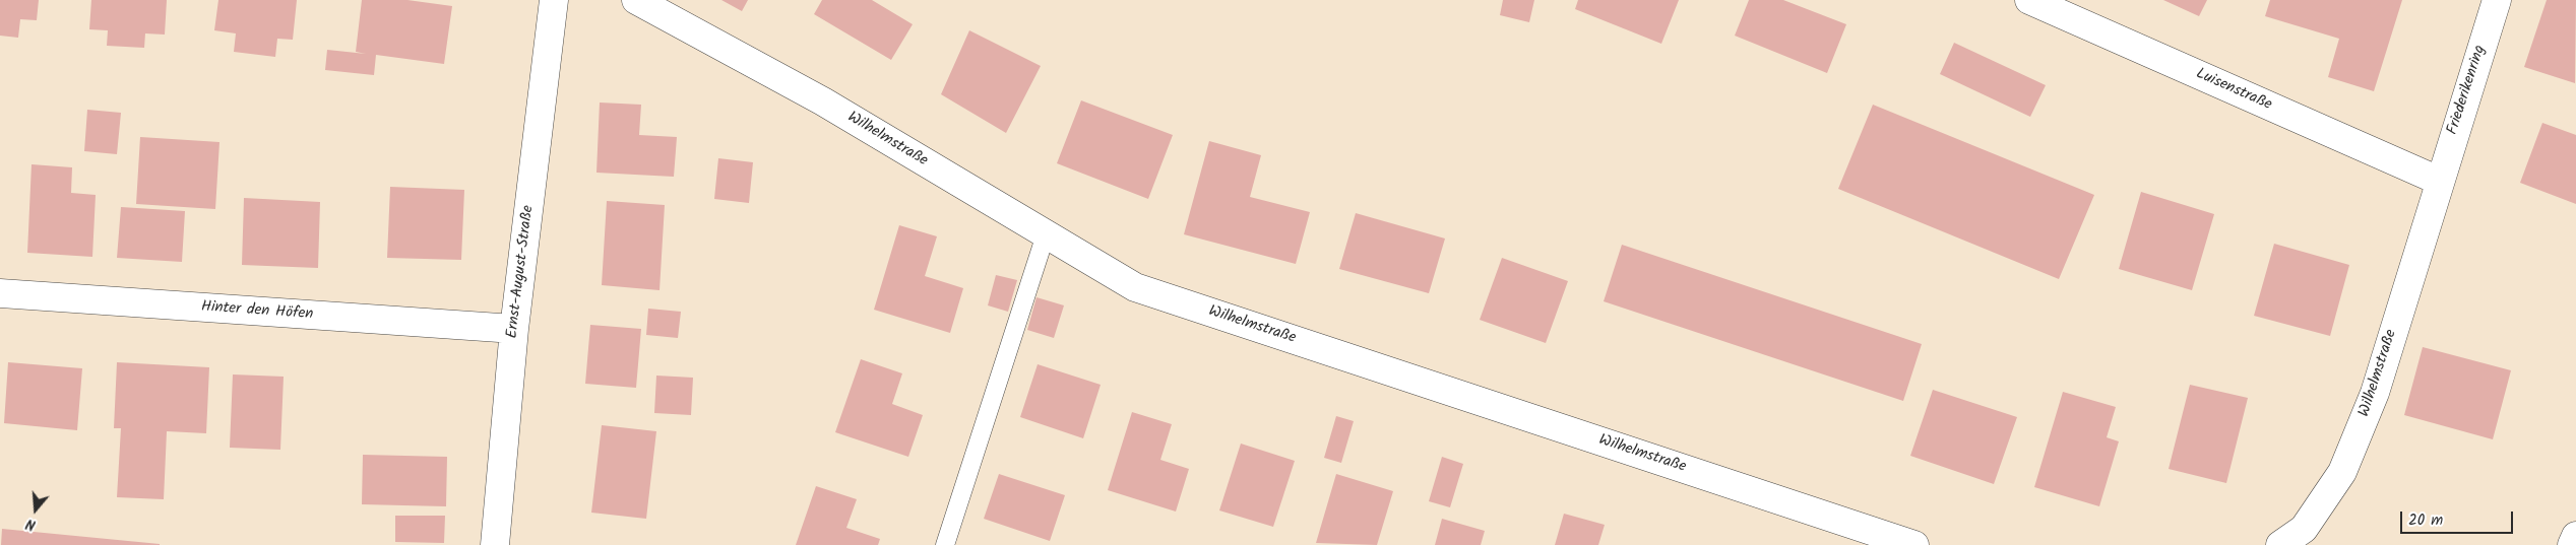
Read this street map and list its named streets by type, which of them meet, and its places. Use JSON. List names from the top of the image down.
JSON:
{
  "streets": {
    "street": [
      "Luisenstraße",
      "Friederikenring",
      "Wilhelmstraße",
      "Ernst-August-Straße",
      "Hinter den Höfen"
    ]
  },
  "crossings": [
    ["Luisenstraße", "Friederikenring"],
    ["Luisenstraße", "Wilhelmstraße"],
    ["Friederikenring", "Wilhelmstraße"],
    ["Ernst-August-Straße", "Hinter den Höfen"]
  ],
  "scale_bar": "20 m",
  "north": "bottom"
}
